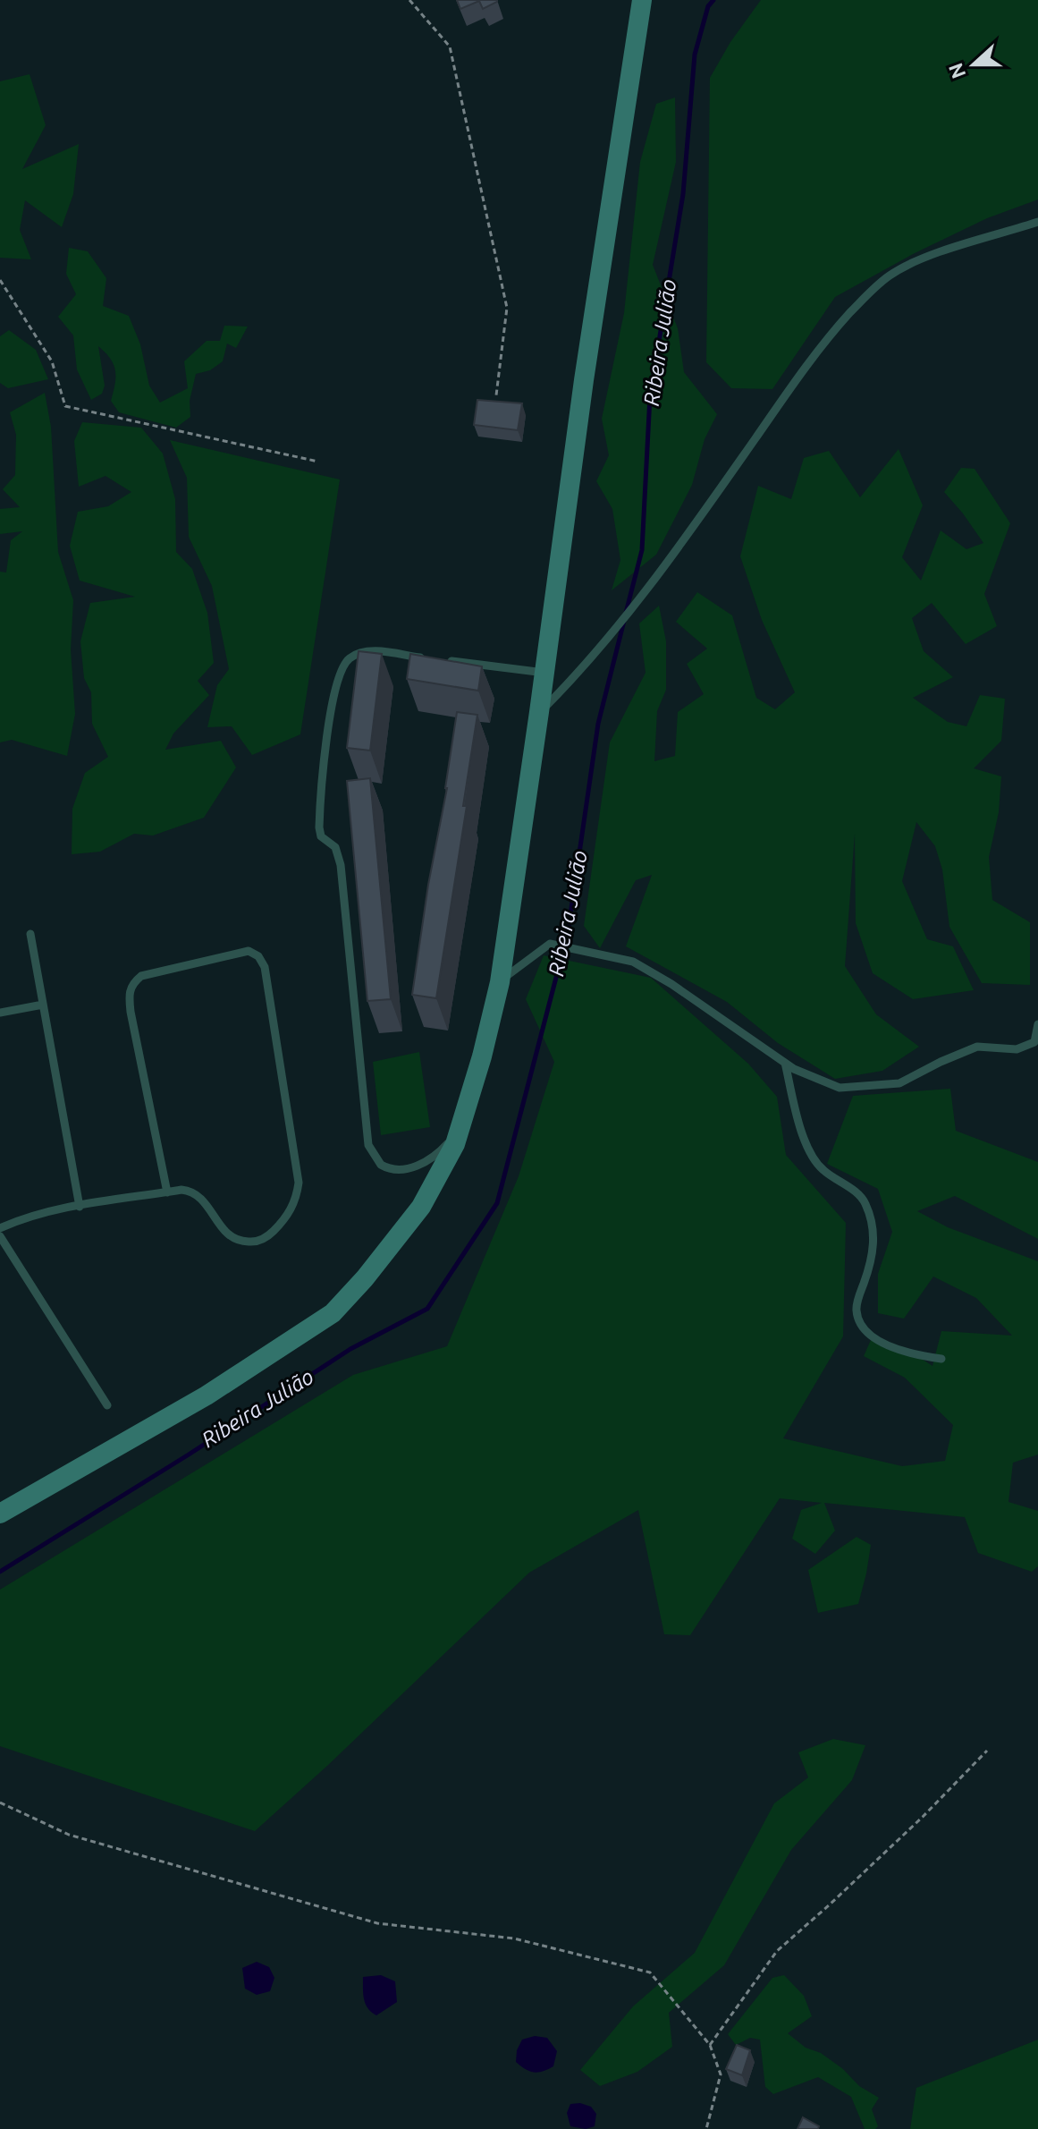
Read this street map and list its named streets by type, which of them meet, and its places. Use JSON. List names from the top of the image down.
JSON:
{
  "water": ["Ribeira Julião"],
  "north": "left"
}
